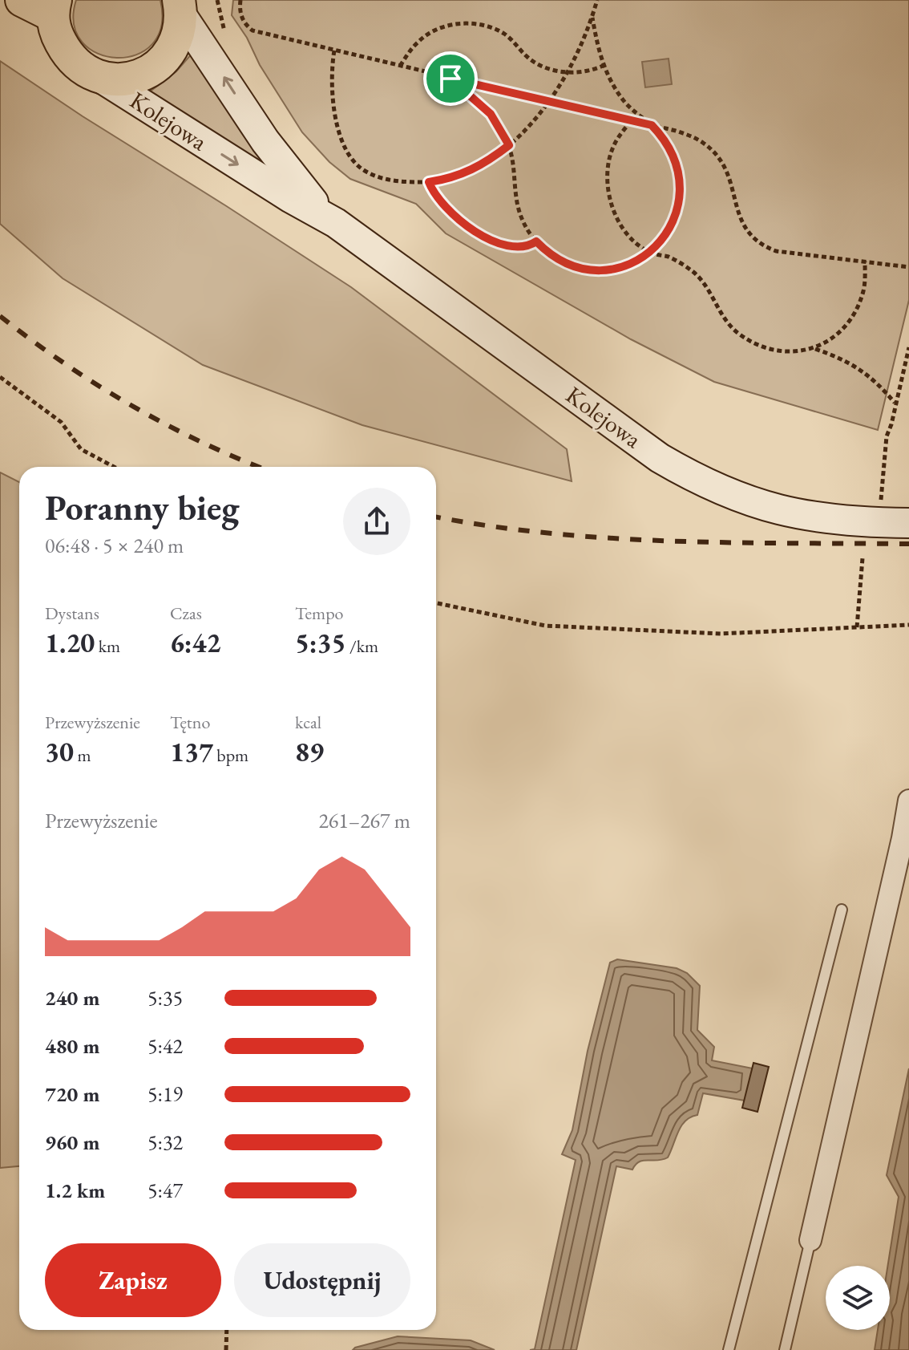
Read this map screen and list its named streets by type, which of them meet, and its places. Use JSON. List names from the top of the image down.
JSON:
{
  "streets": {
    "main road": ["Kolejowa"]
  },
  "page": {
    "heading": ["Poranny bieg", "06:48 · 5 × 240 m"],
    "stats": [
      ["Dystans", "1.20 km"],
      ["Czas", "6:42"],
      ["Tempo", "5:35 /km"],
      ["Przewyższenie", "30 m"],
      ["Tętno", "137 bpm"],
      ["kcal", "89"]
    ],
    "chart": ["Przewyższenie", "261–267 m"],
    "list": [
      {
        "name": "240 m",
        "note": "5:35"
      },
      {
        "name": "480 m",
        "note": "5:42"
      },
      {
        "name": "720 m",
        "note": "5:19"
      },
      {
        "name": "960 m",
        "note": "5:32"
      },
      {
        "name": "1.2 km",
        "note": "5:47"
      }
    ],
    "buttons": ["Zapisz", "Udostępnij"]
  }
}
